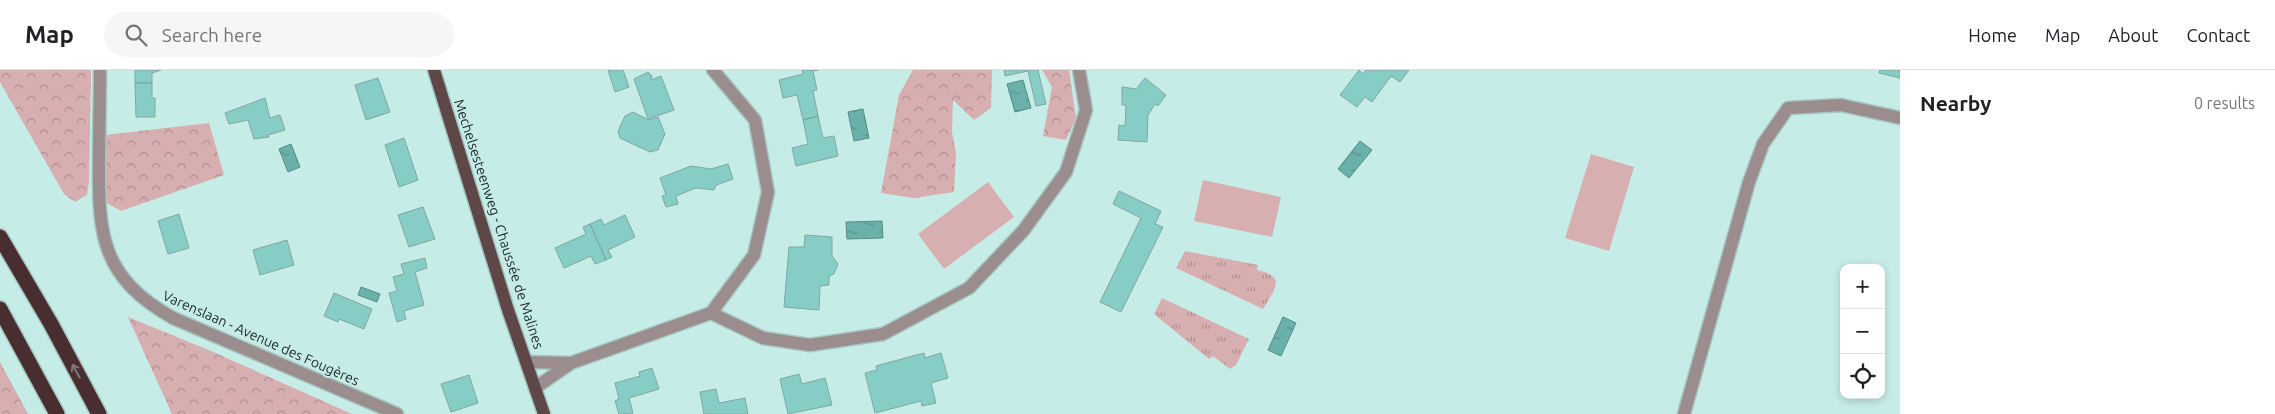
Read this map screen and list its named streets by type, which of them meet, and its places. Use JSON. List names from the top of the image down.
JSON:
{
  "streets": {
    "main road": ["Mechelsesteenweg - Chaussée de Malines"],
    "street": ["Varenslaan - Avenue des Fougères"]
  },
  "page": {
    "header": "Map",
    "search": "Search here",
    "nav": [
      "Home",
      "Map",
      "About",
      "Contact"
    ],
    "heading": ["Nearby", "0 results"],
    "map_buttons": ["+", "−"]
  }
}
